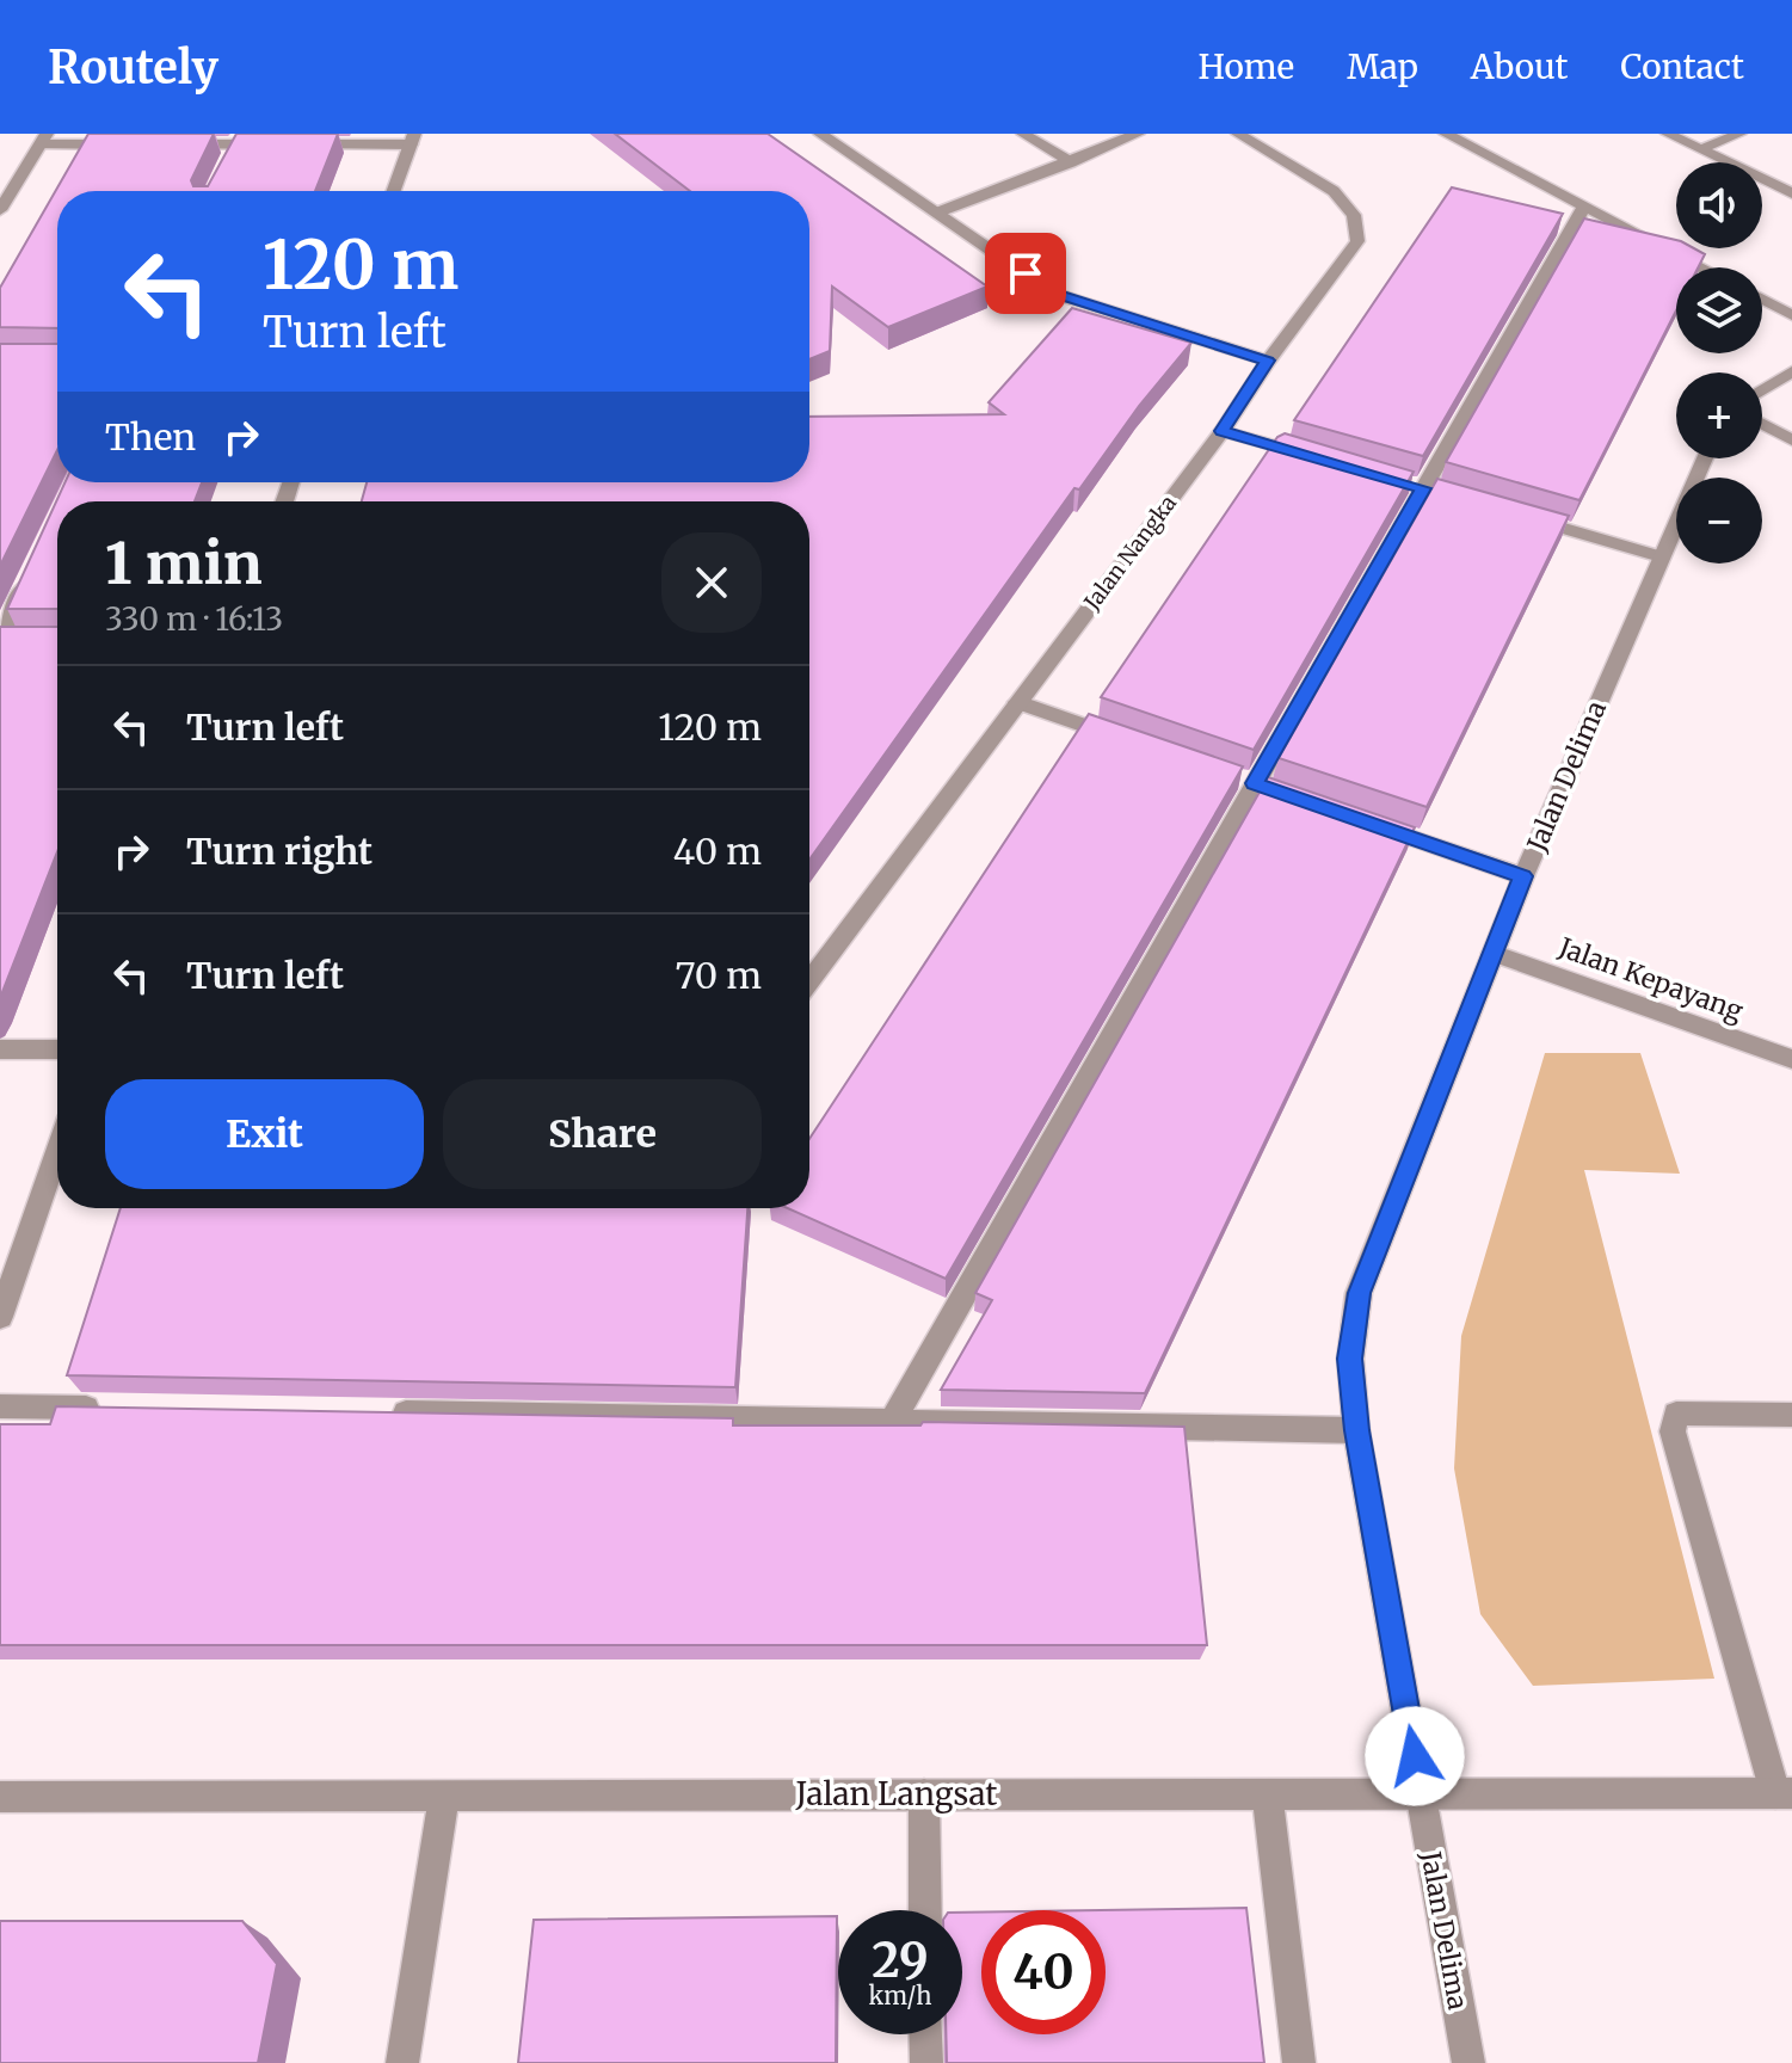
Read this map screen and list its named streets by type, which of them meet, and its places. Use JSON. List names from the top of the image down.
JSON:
{
  "streets": {
    "street": [
      "Jalan Nangka",
      "Jalan Delima",
      "Jalan Kepayang",
      "Jalan Langsat"
    ]
  },
  "crossings": [
    ["Jalan Delima", "Jalan Kepayang"],
    ["Jalan Delima", "Jalan Langsat"]
  ],
  "page": {
    "header": "Routely",
    "nav": [
      "Home",
      "Map",
      "About",
      "Contact"
    ],
    "map_buttons": ["+", "−"],
    "turn": ["120 m", "Turn left"],
    "then": "Then",
    "heading": ["1 min", "330 m · 16:13"],
    "list": [
      {
        "name": "Turn left",
        "value": "120 m"
      },
      {
        "name": "Turn right",
        "value": "40 m"
      },
      {
        "name": "Turn left",
        "value": "70 m"
      }
    ],
    "buttons": ["Exit", "Share"],
    "speed": "29 km/h",
    "limit": "40"
  }
}
